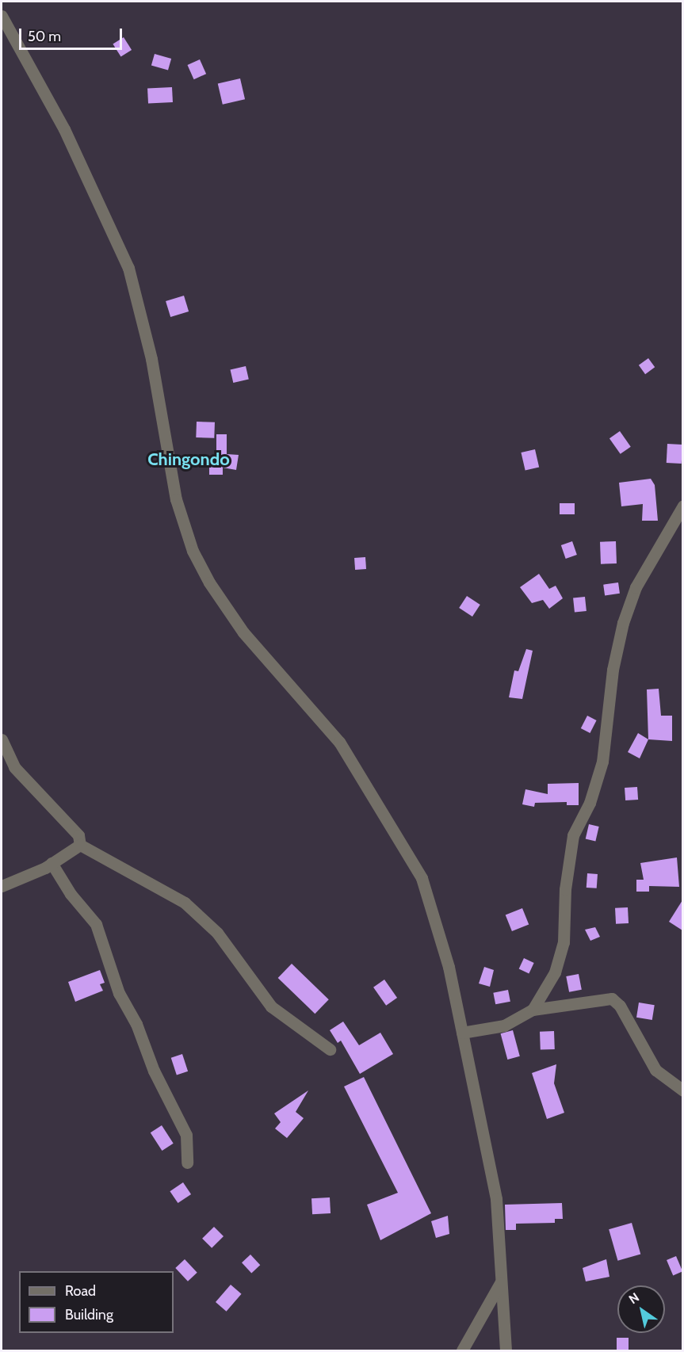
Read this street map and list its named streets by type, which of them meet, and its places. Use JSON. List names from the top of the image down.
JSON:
{
  "districts": ["Chingondo"],
  "legend": ["Road", "Building"],
  "scale_bar": "50 m",
  "north": "top left"
}
